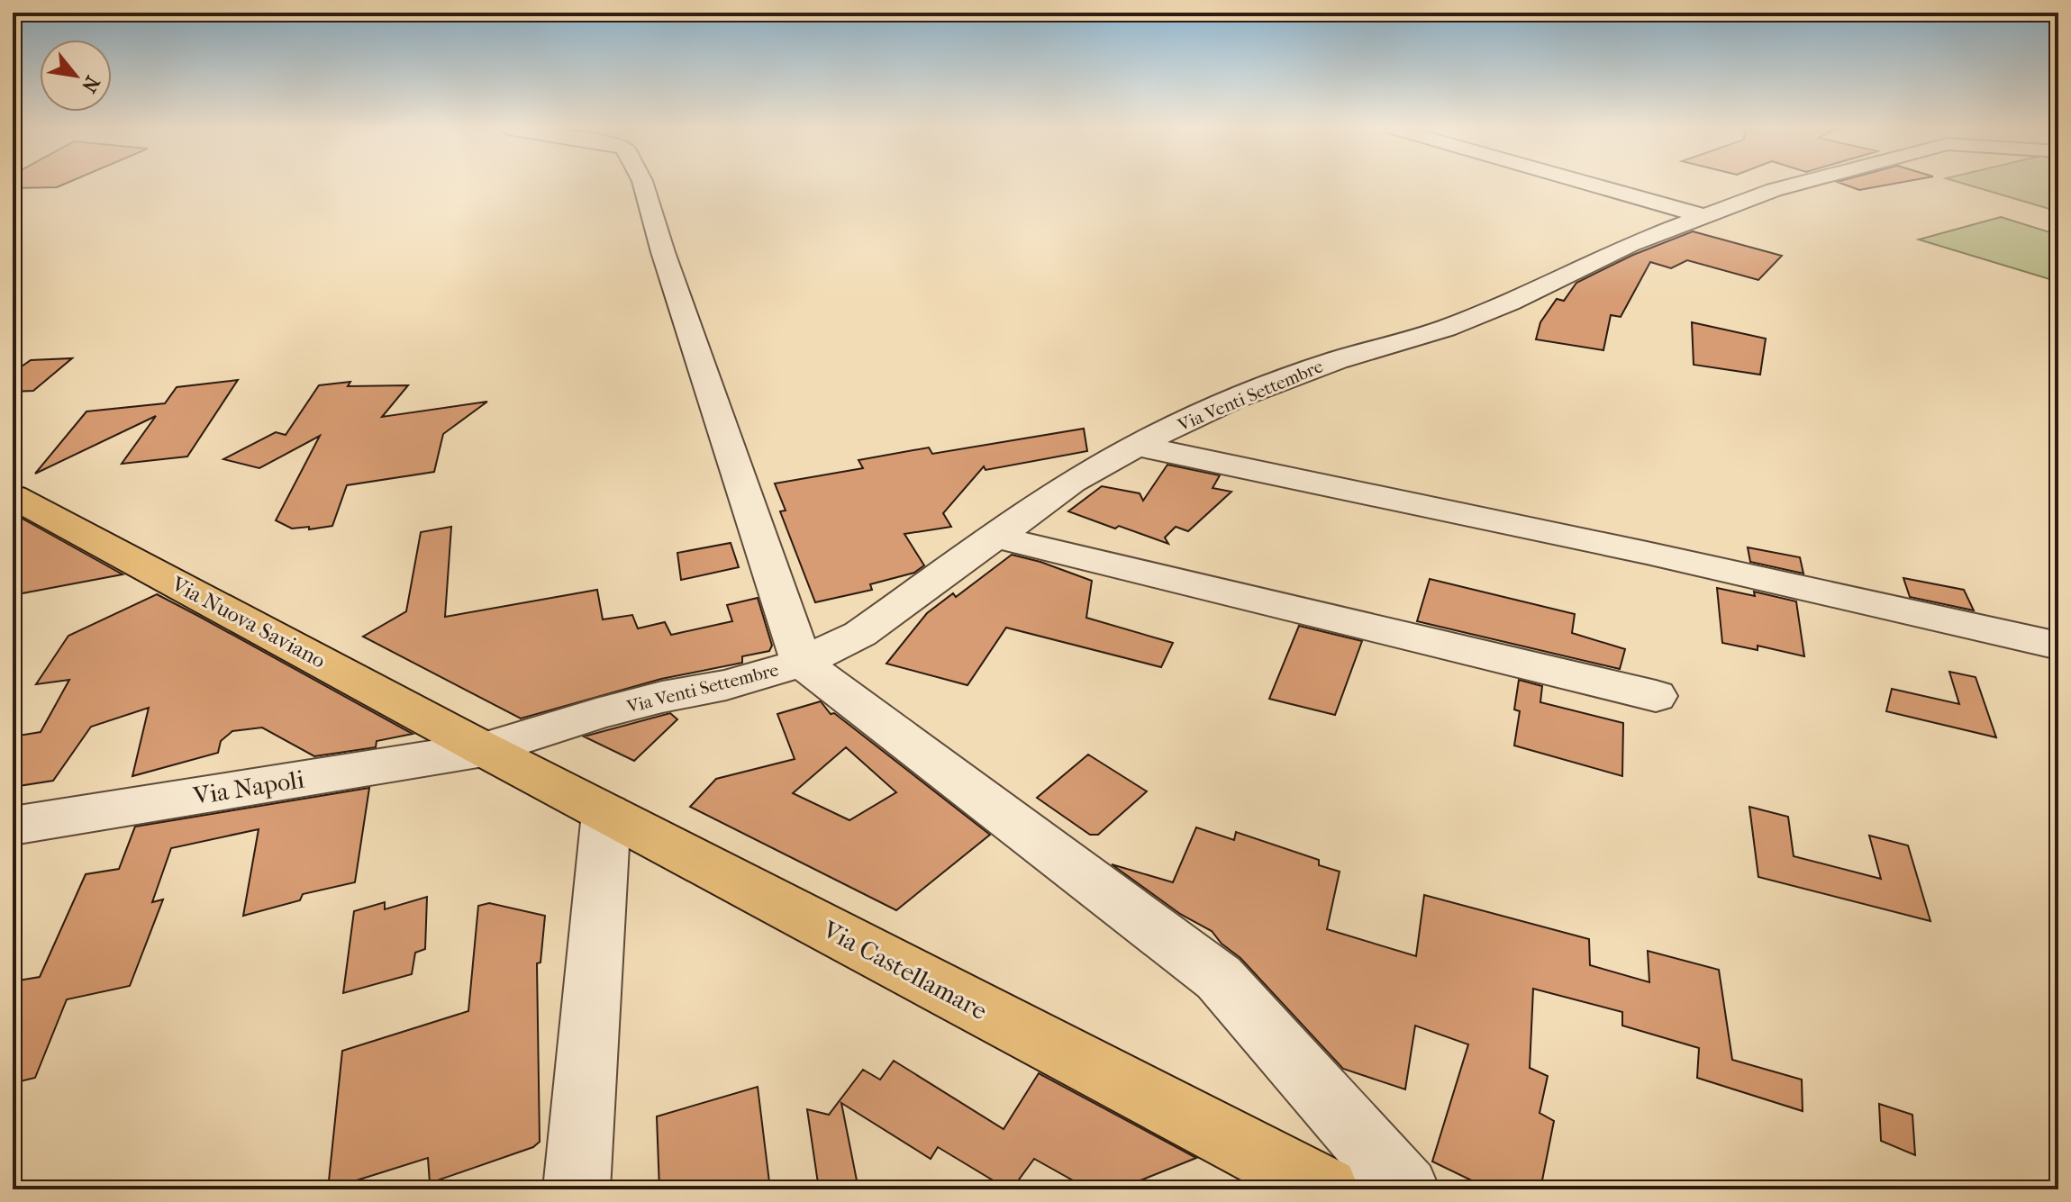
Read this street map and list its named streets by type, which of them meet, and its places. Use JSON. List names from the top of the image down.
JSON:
{
  "streets": {
    "main road": ["Via Nuova Saviano", "Via Castellamare"],
    "street": ["Via Venti Settembre", "Via Napoli"]
  },
  "crossings": [
    ["Via Venti Settembre", "Via Nuova Saviano"],
    ["Via Venti Settembre", "Via Napoli"],
    ["Via Venti Settembre", "Via Castellamare"],
    ["Via Nuova Saviano", "Via Napoli"],
    ["Via Nuova Saviano", "Via Castellamare"],
    ["Via Napoli", "Via Castellamare"]
  ],
  "north": "bottom right"
}
